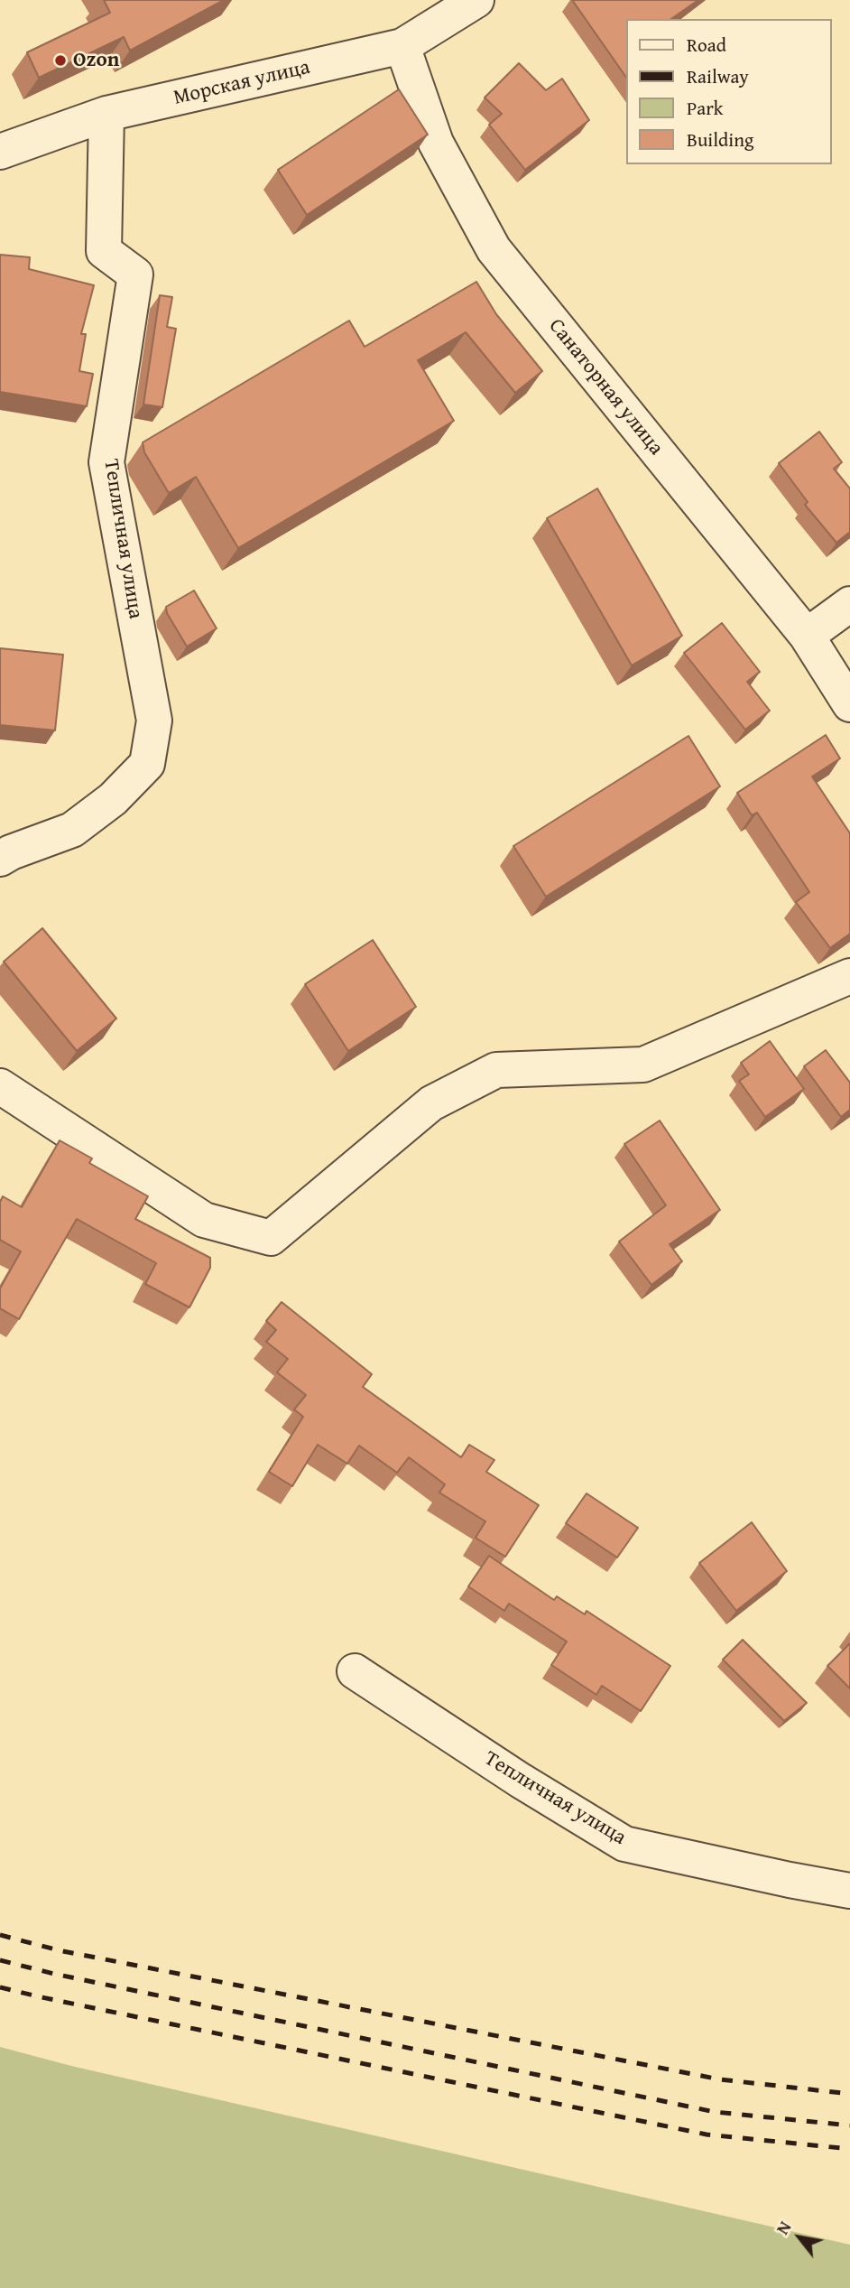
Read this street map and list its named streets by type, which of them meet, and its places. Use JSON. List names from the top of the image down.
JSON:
{
  "streets": {
    "street": ["Морская улица", "Санаторная улица", "Тепличная улица"]
  },
  "crossings": [
    ["Морская улица", "Санаторная улица"],
    ["Морская улица", "Тепличная улица"]
  ],
  "places": ["Ozon"],
  "legend": [
    "Road",
    "Railway",
    "Park",
    "Building"
  ],
  "north": "top left"
}
